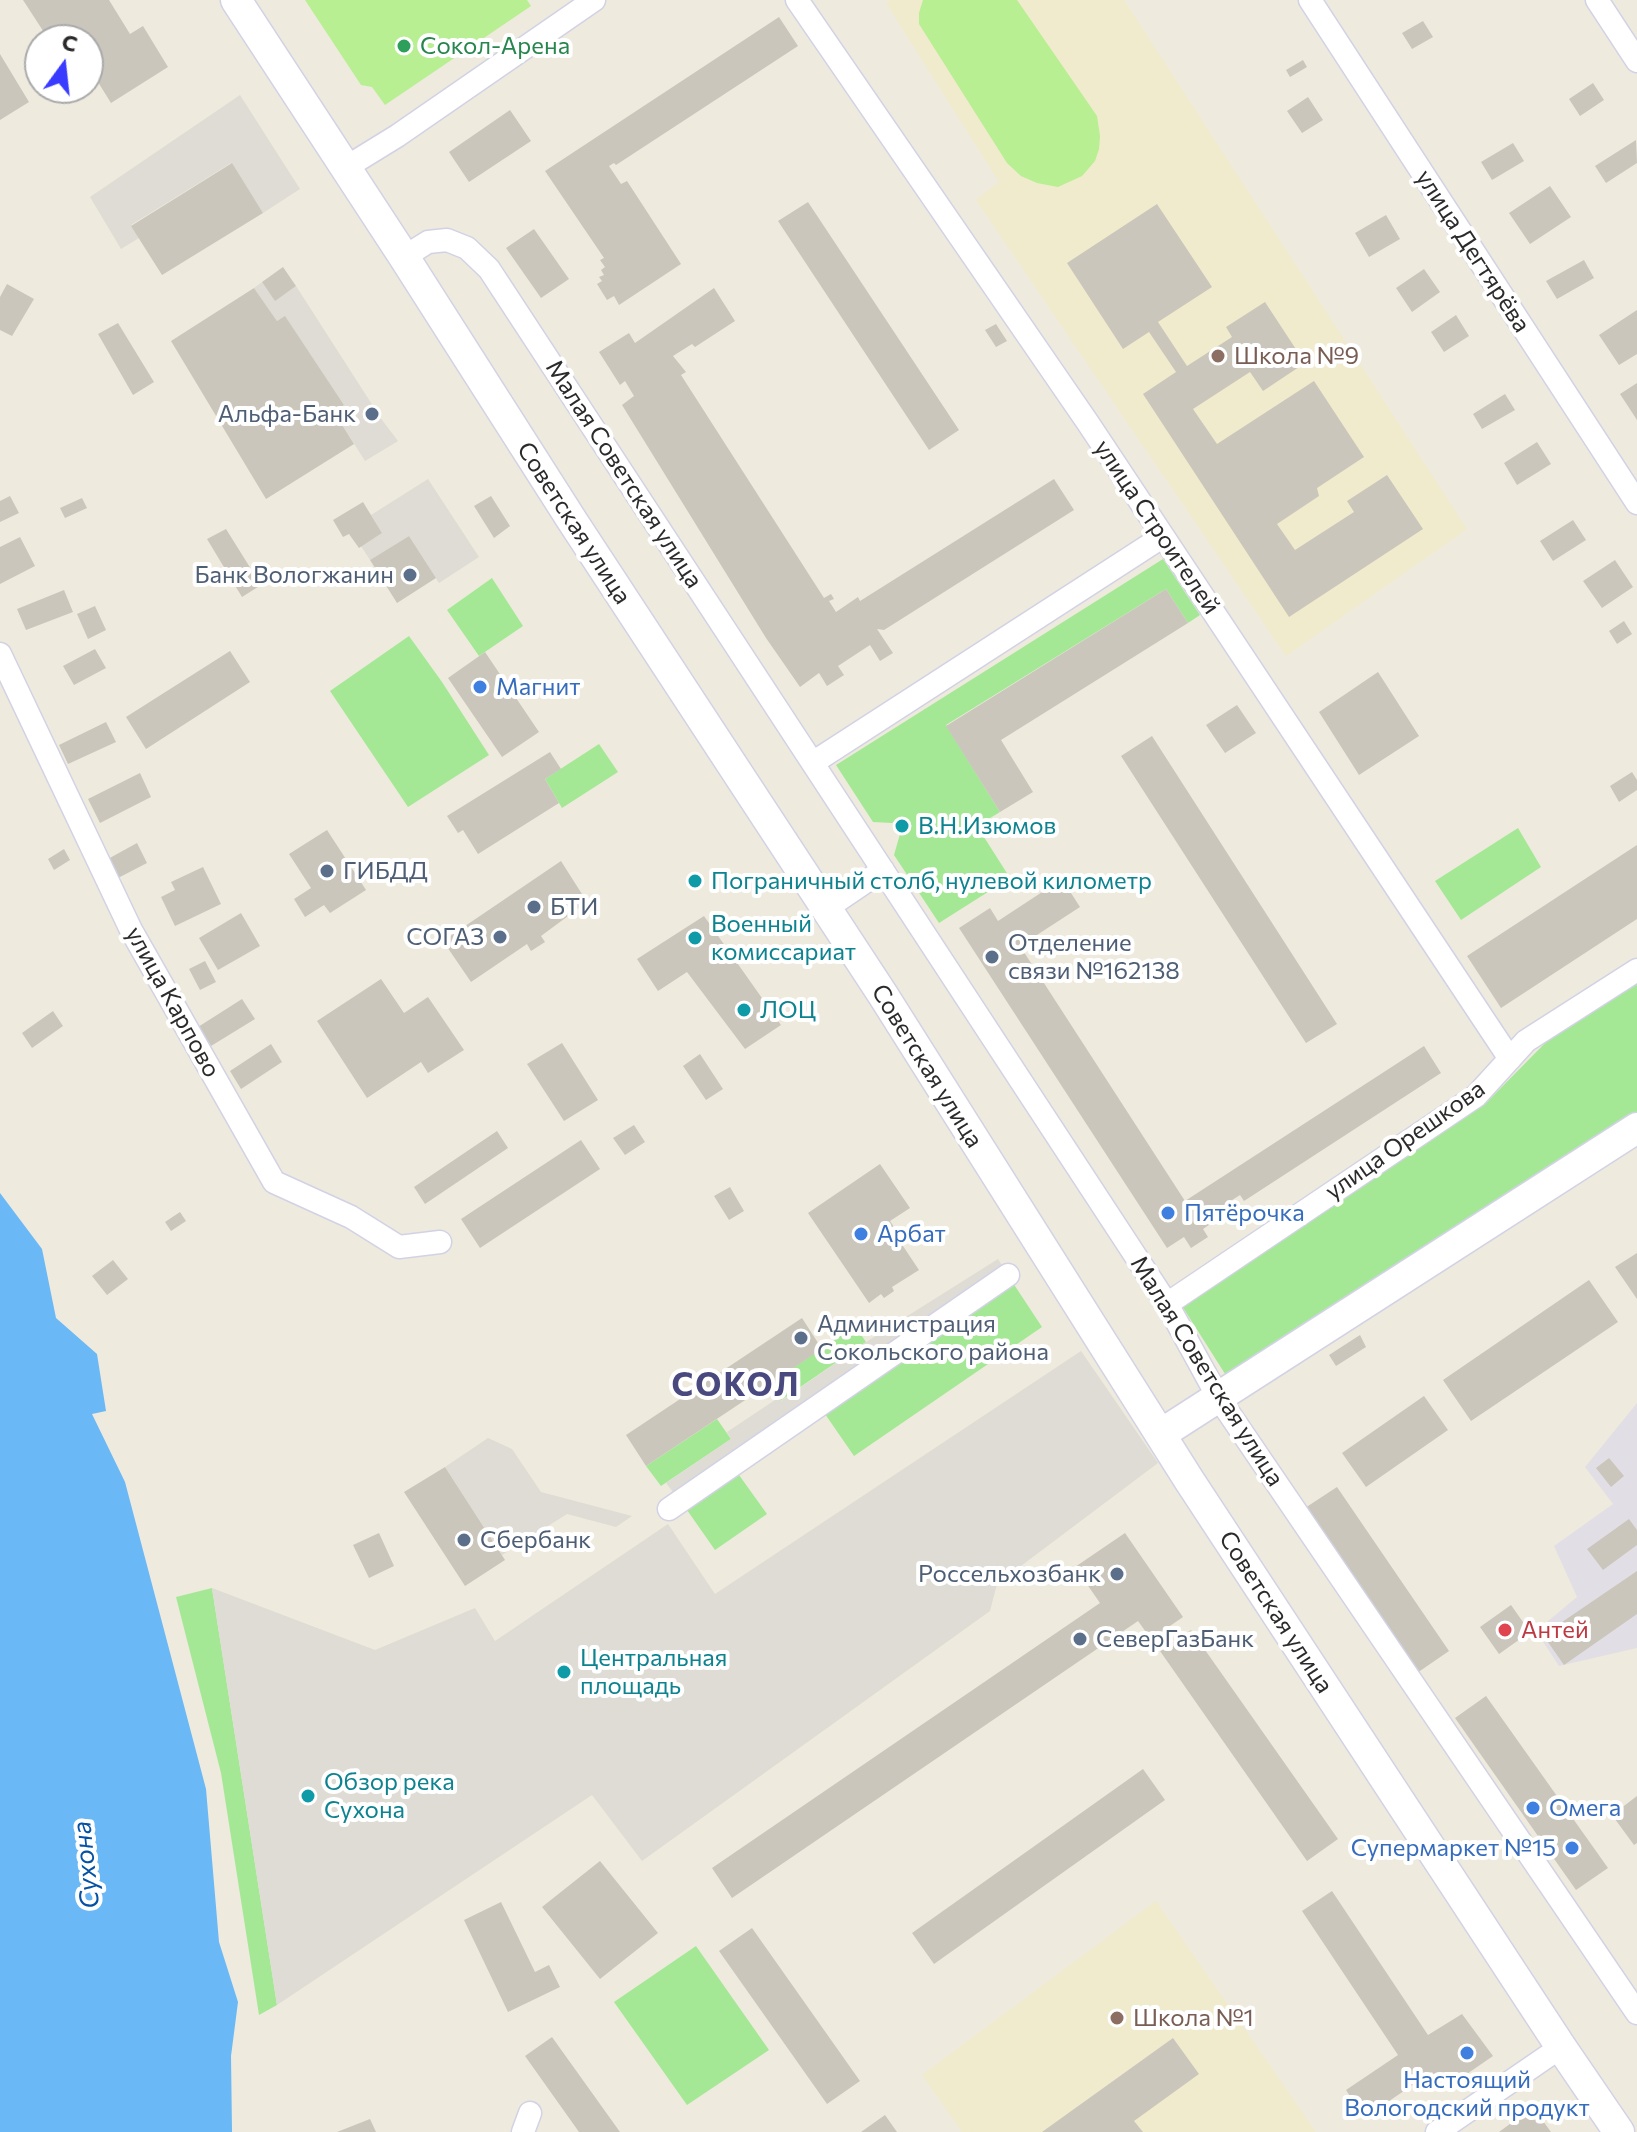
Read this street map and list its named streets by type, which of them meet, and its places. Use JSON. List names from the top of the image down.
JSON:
{
  "streets": {
    "main road": ["Советская улица"],
    "street": [
      "улица Дегтярёва",
      "Малая Советская улица",
      "улица Строителей",
      "улица Карпово",
      "улица Орешкова"
    ]
  },
  "crossings": [
    ["Малая Советская улица", "Советская улица"],
    ["Малая Советская улица", "улица Орешкова"],
    ["улица Строителей", "улица Орешкова"]
  ],
  "districts": ["СОКОЛ"],
  "water": ["Сухона"],
  "places": [
    "Сокол-Арена",
    "Школа №9",
    "Альфа-Банк",
    "Банк Вологжанин",
    "Магнит",
    "В.Н.Изюмов",
    "ГИБДД",
    "Пограничный столб, нулевой километр",
    "БТИ",
    "СОГАЗ",
    "Военный комиссариат",
    "Отделение связи №162138",
    "ЛОЦ",
    "Пятёрочка",
    "Арбат",
    "Администрация Сокольского района",
    "Сбербанк",
    "Россельхозбанк",
    "Антей",
    "СеверГазБанк",
    "Центральная площадь",
    "Обзор река Сухона",
    "Омега",
    "Супермаркет №15",
    "Школа №1",
    "Настоящий Вологодский продукт"
  ],
  "north": "top"
}
